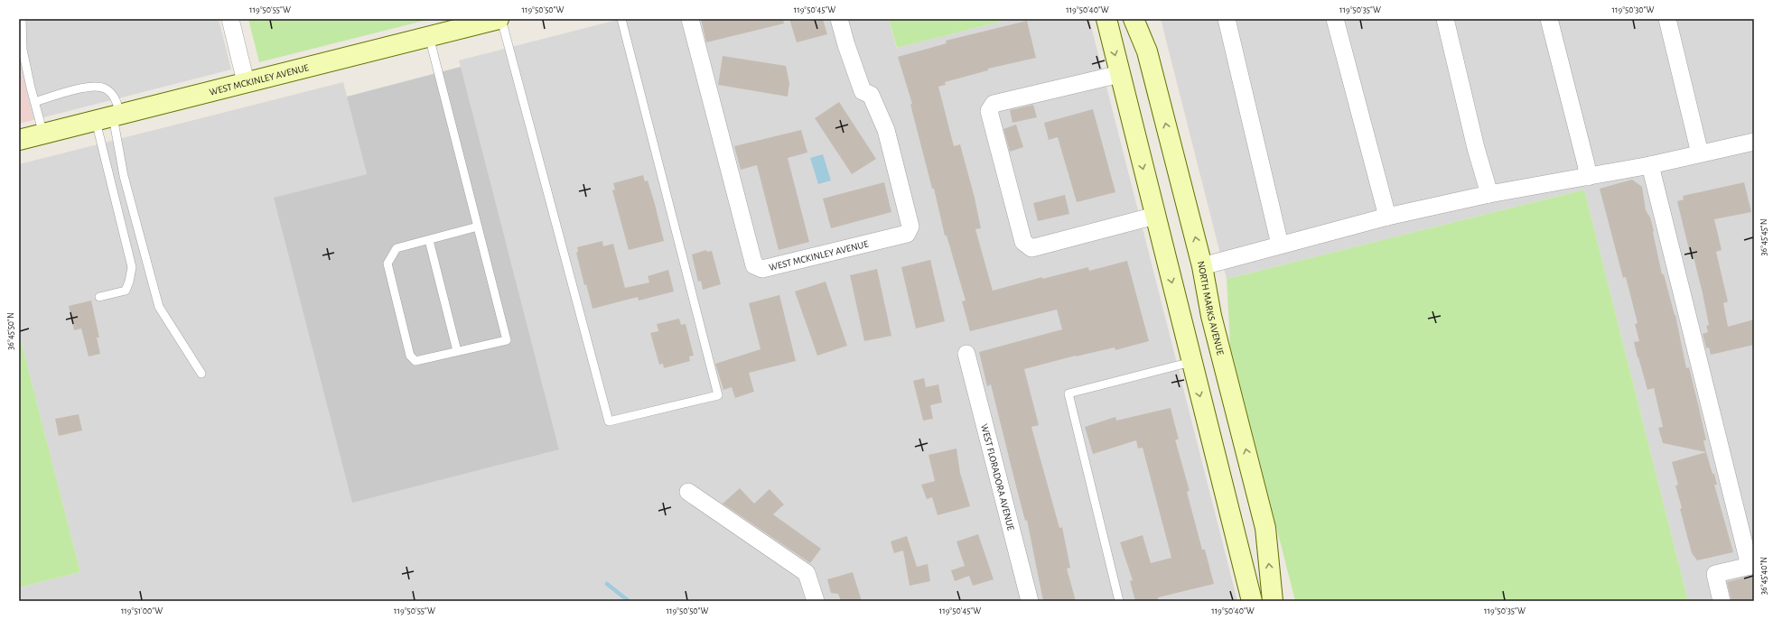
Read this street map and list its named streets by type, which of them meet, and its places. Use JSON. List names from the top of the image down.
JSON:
{
  "streets": {
    "main road": ["WEST MCKINLEY AVENUE", "NORTH MARKS AVENUE"],
    "street": ["WEST FLORADORA AVENUE"]
  },
  "coordinates": [
    "119°50'55\"W",
    "119°50'50\"W",
    "119°50'45\"W",
    "119°50'40\"W",
    "119°50'35\"W",
    "119°50'30\"W",
    "36°45'45\"N",
    "36°45'50\"N",
    "36°45'40\"N",
    "119°51'00\"W"
  ]
}
